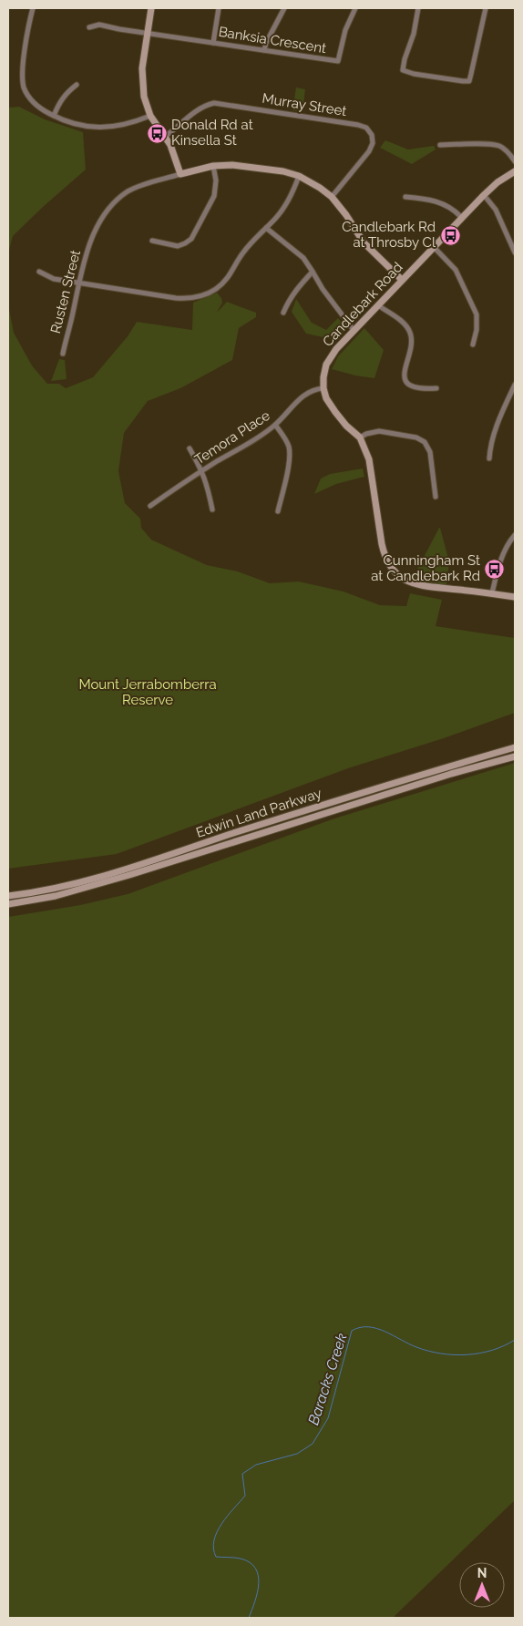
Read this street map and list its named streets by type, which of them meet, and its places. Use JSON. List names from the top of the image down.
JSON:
{
  "streets": {
    "street": [
      "Banksia Crescent",
      "Murray Street",
      "Rusten Street",
      "Candlebark Road",
      "Temora Place",
      "Edwin Land Parkway"
    ]
  },
  "crossings": [
    ["Murray Street", "Rusten Street"],
    ["Rusten Street", "Candlebark Road"],
    ["Candlebark Road", "Temora Place"]
  ],
  "water": ["Baracks Creek"],
  "parks": ["Mount Jerrabomberra Reserve"],
  "places": {
    "bus stop": ["Donald Rd at Kinsella St", "Candlebark Rd at Throsby Cl", "Cunningham St at Candlebark Rd"]
  },
  "north": "top"
}
